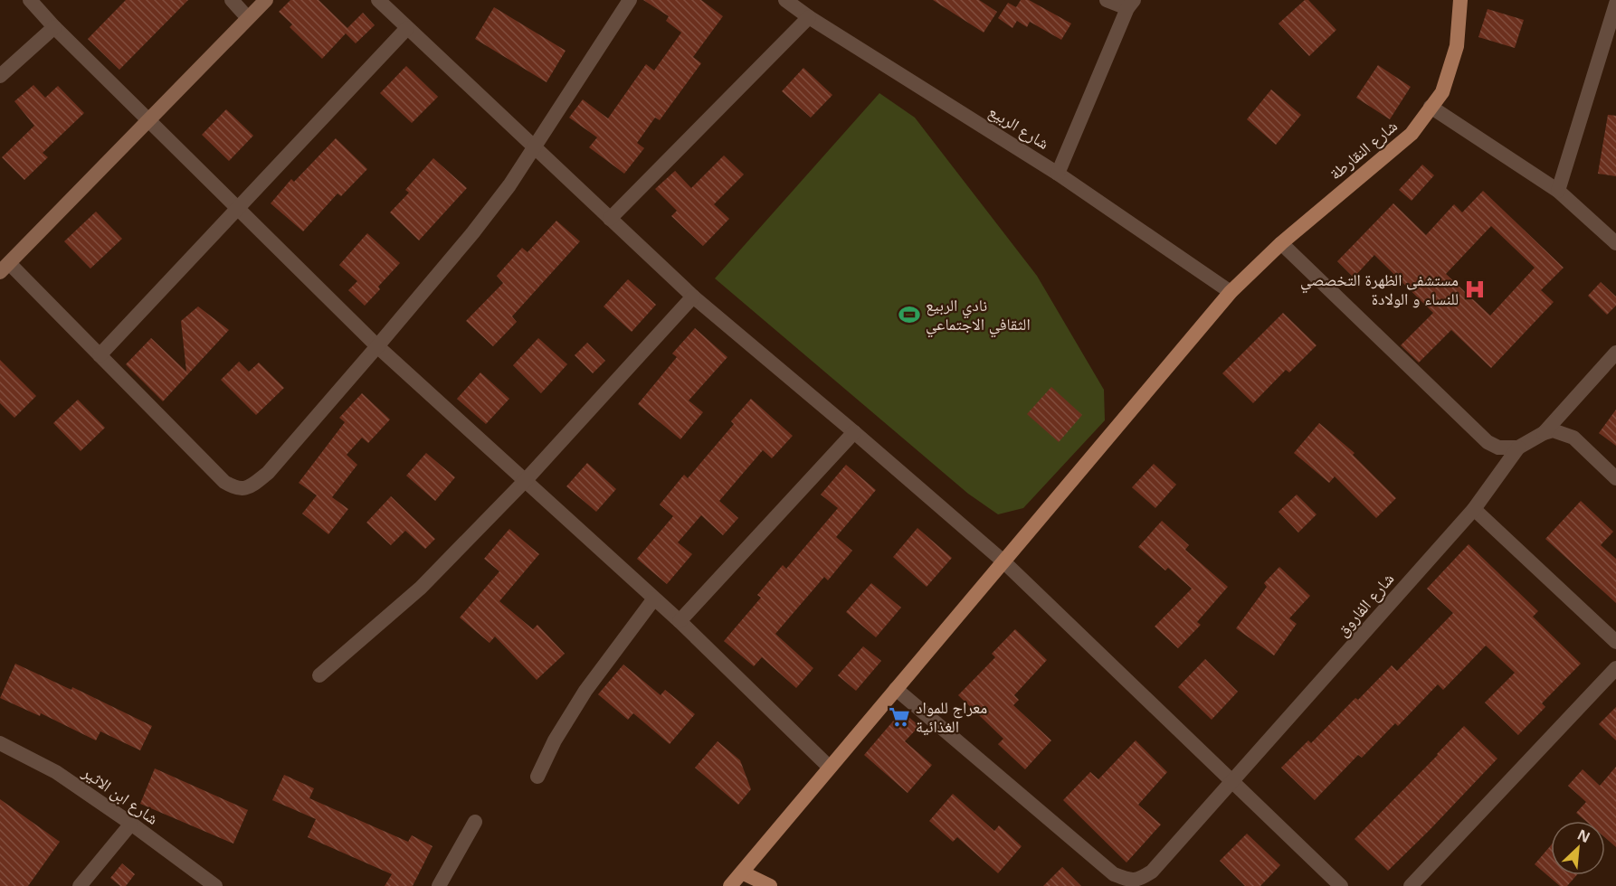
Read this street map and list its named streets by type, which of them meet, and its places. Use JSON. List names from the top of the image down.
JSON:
{
  "streets": {
    "main road": ["شارع النقارطة"],
    "street": ["شارع الربيع", "شارع الفاروق", "شارع ابن الاثير"]
  },
  "crossings": [
    ["شارع الربيع", "شارع النقارطة"],
    ["شارع النقارطة", "شارع الفاروق"]
  ],
  "places": {
    "hospital": ["مستشفى الظهرة التخصصي للنساء و الولادة"],
    "sports": ["نادي الربيع الثقافي الاجتماعي"],
    "supermarket": ["معراج للمواد الغذائية"]
  },
  "north": "top right"
}
